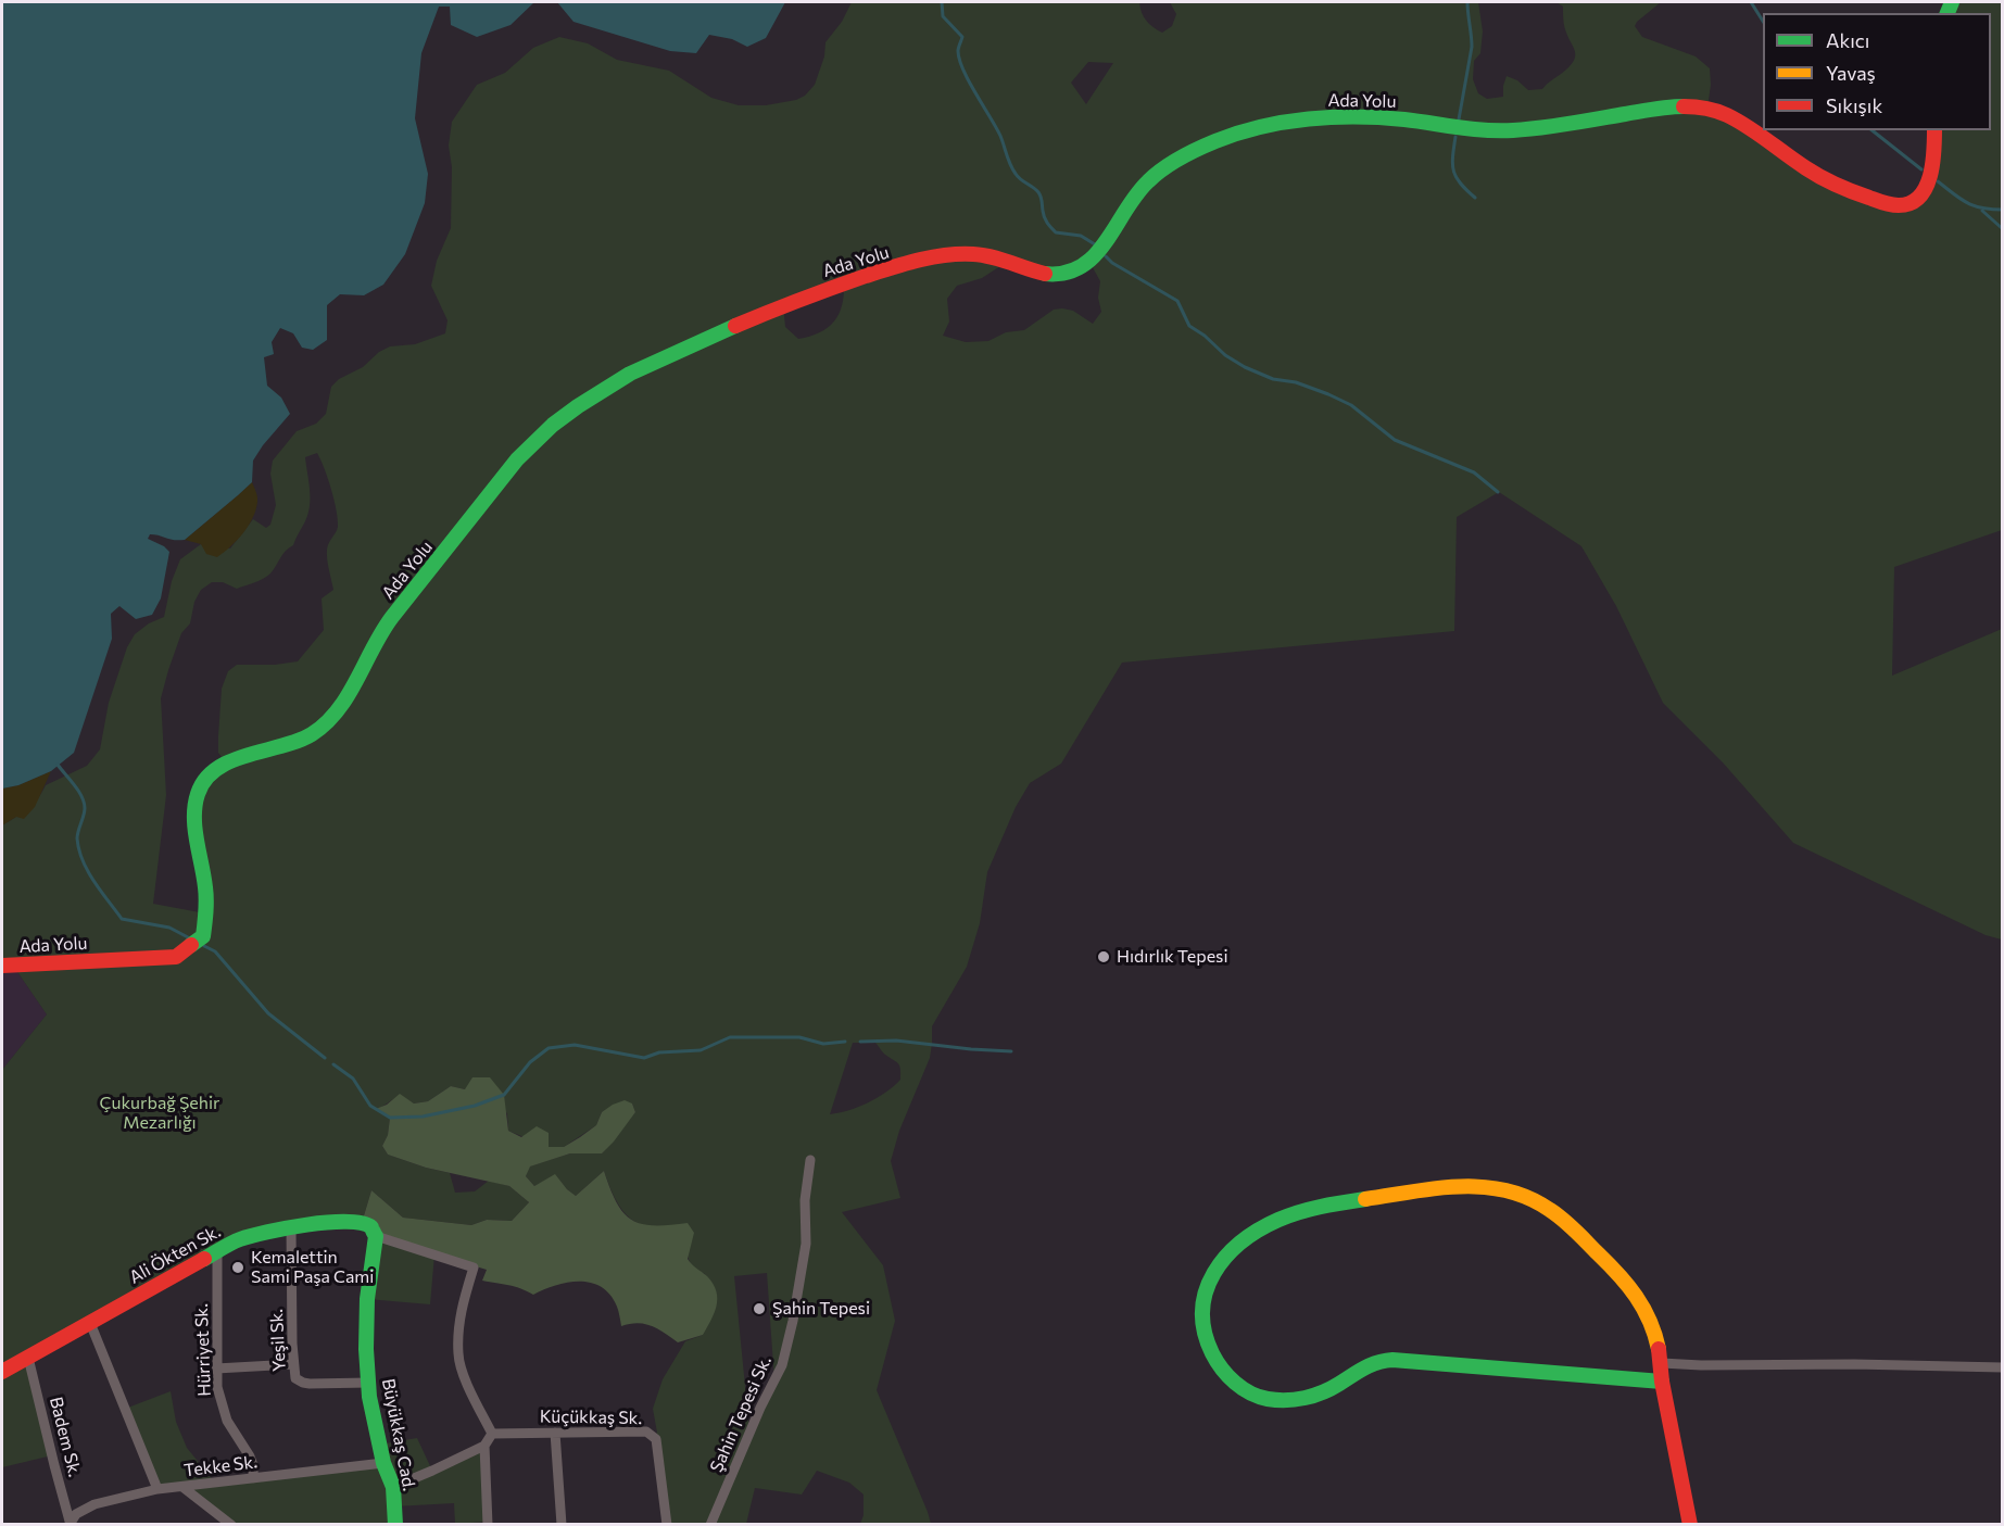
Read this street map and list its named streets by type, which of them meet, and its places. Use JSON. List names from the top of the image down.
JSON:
{
  "streets": {
    "street": [
      "Ada Yolu",
      "Ali Ökten Sk.",
      "Yeşil Sk.",
      "Hürriyet Sk.",
      "Şahin Tepesi Sk.",
      "Küçükkaş Sk.",
      "Büyükkaş Cad.",
      "Badem Sk.",
      "Tekke Sk."
    ]
  },
  "crossings": [
    ["Ali Ökten Sk.", "Yeşil Sk."],
    ["Ali Ökten Sk.", "Hürriyet Sk."],
    ["Ali Ökten Sk.", "Büyükkaş Cad."],
    ["Ali Ökten Sk.", "Badem Sk."],
    ["Yeşil Sk.", "Büyükkaş Cad."],
    ["Hürriyet Sk.", "Tekke Sk."],
    ["Büyükkaş Cad.", "Tekke Sk."],
    ["Badem Sk.", "Tekke Sk."]
  ],
  "parks": ["Çukurbağ Şehir Mezarlığı"],
  "places": ["Hıdırlık Tepesi", "Kemalettin Sami Paşa Cami", "Şahin Tepesi"],
  "legend": ["Akıcı", "Yavaş", "Sıkışık"]
}
